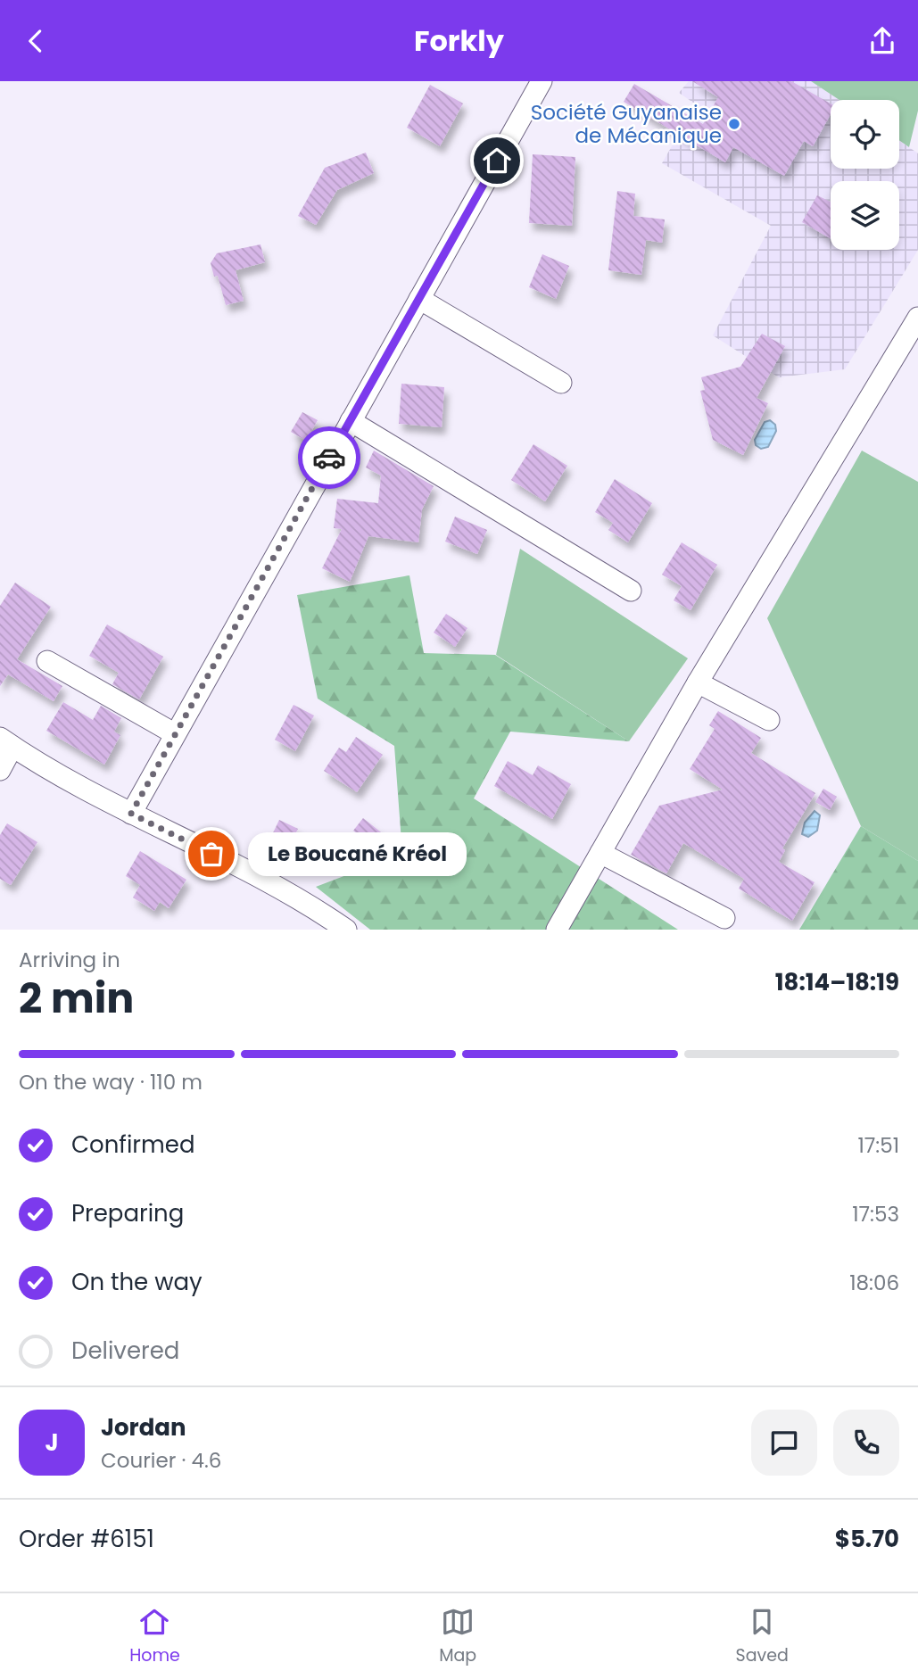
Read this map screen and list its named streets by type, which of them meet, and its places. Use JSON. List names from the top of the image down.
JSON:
{
  "places": ["Société Guyanaise de Mécanique", "Le Boucané Kréol"],
  "page": {
    "header": "Forkly",
    "bubble": "Le Boucané Kréol",
    "heading": ["2 min", "Arriving in", "18:14–18:19"],
    "panel": [
      "Jordan",
      "Courier · 4.6",
      "Order #6151",
      "$5.70"
    ],
    "bar": "On the way · 110 m",
    "list": [
      ["Confirmed", "17:51"],
      ["Preparing", "17:53"],
      ["On the way", "18:06"],
      "Delivered"
    ],
    "round": "J",
    "tabs": ["Home", "Map", "Saved"]
  }
}
